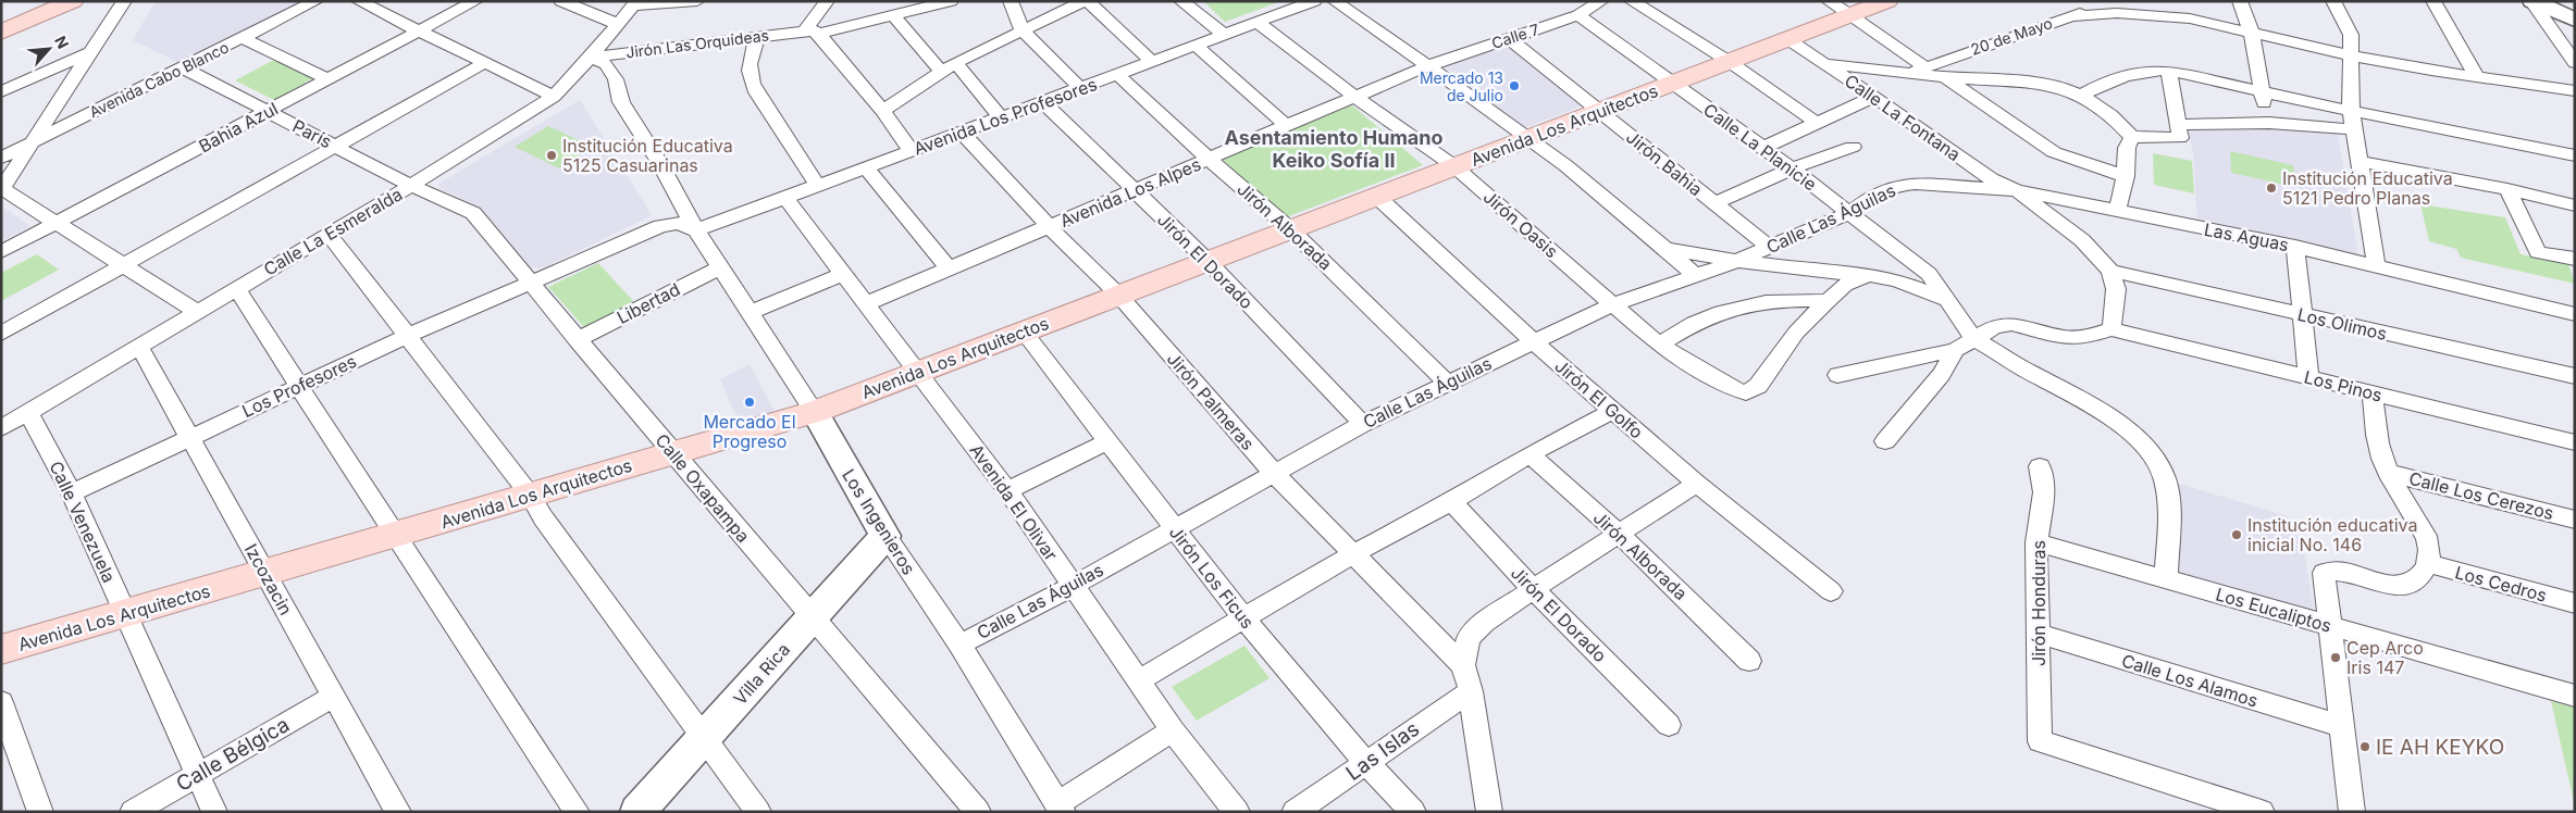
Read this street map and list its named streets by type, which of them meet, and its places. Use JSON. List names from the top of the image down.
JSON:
{
  "streets": {
    "main road": ["Avenida Los Arquitectos"],
    "street": [
      "Calle 7",
      "20 de Mayo",
      "Jirón Las Orquídeas",
      "Avenida Cabo Blanco",
      "Avenida Los Profesores",
      "Calle La Fontana",
      "Bahia Azul",
      "París",
      "Calle La Planicie",
      "Jirón Bahia",
      "Avenida Los Alpes",
      "Calle Las Águilas",
      "Jirón Oasis",
      "Jirón Alborada",
      "Calle La Esmeralda",
      "Las Aguas",
      "Jirón El Dorado",
      "Libertad",
      "Los Olimos",
      "Los Profesores",
      "Los Pinos",
      "Jirón El Golfo",
      "Jirón Palmeras",
      "Calle Oxapampa",
      "Calle Los Cerezos",
      "Avenida El Olivar",
      "Calle Venezuela",
      "Los Ingenieros",
      "Jirón Los Ficus",
      "Izcozacin",
      "Los Cedros",
      "Jirón Honduras",
      "Los Eucaliptos",
      "Villa Rica",
      "Calle Los Alamos",
      "Las Islas",
      "Calle Bélgica"
    ]
  },
  "crossings": [
    ["Calle 7", "Calle La Planicie"],
    ["Calle 7", "Jirón Bahia"],
    ["Calle 7", "Avenida Los Alpes"],
    ["Jirón Las Orquídeas", "Calle La Esmeralda"],
    ["Jirón Las Orquídeas", "Los Ingenieros"],
    ["Avenida Cabo Blanco", "París"],
    ["Avenida Los Profesores", "Jirón Oasis"],
    ["Avenida Los Profesores", "Jirón Alborada"],
    ["Avenida Los Profesores", "Jirón El Dorado"],
    ["Avenida Los Profesores", "Los Profesores"],
    ["Avenida Los Profesores", "Jirón Palmeras"],
    ["Avenida Los Profesores", "Avenida El Olivar"],
    ["Avenida Los Profesores", "Los Ingenieros"],
    ["Calle La Fontana", "Avenida Los Arquitectos"],
    ["Calle La Fontana", "Las Aguas"],
    ["Avenida Los Arquitectos", "Calle La Planicie"],
    ["Avenida Los Arquitectos", "Jirón Bahia"],
    ["Avenida Los Arquitectos", "Jirón Oasis"],
    ["Avenida Los Arquitectos", "Jirón Alborada"],
    ["Avenida Los Arquitectos", "Jirón El Dorado"],
    ["Avenida Los Arquitectos", "Jirón El Golfo"],
    ["Avenida Los Arquitectos", "Jirón Palmeras"],
    ["Avenida Los Arquitectos", "Calle Oxapampa"],
    ["Avenida Los Arquitectos", "Avenida El Olivar"],
    ["Avenida Los Arquitectos", "Calle Venezuela"],
    ["Avenida Los Arquitectos", "Los Ingenieros"],
    ["Avenida Los Arquitectos", "Jirón Los Ficus"],
    ["Avenida Los Arquitectos", "Izcozacin"],
    ["Bahia Azul", "París"],
    ["París", "Calle La Esmeralda"],
    ["París", "Calle Oxapampa"],
    ["Calle La Planicie", "Calle Las Águilas"],
    ["Jirón Bahia", "Calle Las Águilas"],
    ["Avenida Los Alpes", "Jirón Oasis"],
    ["Avenida Los Alpes", "Jirón Alborada"],
    ["Avenida Los Alpes", "Jirón El Dorado"],
    ["Avenida Los Alpes", "Jirón Palmeras"],
    ["Avenida Los Alpes", "Avenida El Olivar"],
    ["Calle Las Águilas", "Jirón Oasis"],
    ["Calle Las Águilas", "Jirón Alborada"],
    ["Calle Las Águilas", "Las Aguas"],
    ["Calle Las Águilas", "Jirón El Dorado"],
    ["Calle Las Águilas", "Jirón El Golfo"],
    ["Calle Las Águilas", "Jirón Palmeras"],
    ["Calle Las Águilas", "Avenida El Olivar"],
    ["Calle Las Águilas", "Los Ingenieros"],
    ["Calle Las Águilas", "Jirón Los Ficus"],
    ["Calle La Esmeralda", "Calle Oxapampa"],
    ["Calle La Esmeralda", "Calle Venezuela"],
    ["Calle La Esmeralda", "Los Ingenieros"],
    ["Calle La Esmeralda", "Izcozacin"],
    ["Libertad", "Calle Oxapampa"],
    ["Libertad", "Los Ingenieros"],
    ["Los Profesores", "Calle Oxapampa"],
    ["Los Profesores", "Calle Venezuela"],
    ["Los Profesores", "Los Ingenieros"],
    ["Los Profesores", "Izcozacin"],
    ["Calle Oxapampa", "Villa Rica"],
    ["Calle Venezuela", "Calle Bélgica"],
    ["Los Ingenieros", "Villa Rica"],
    ["Jirón Los Ficus", "Las Islas"],
    ["Izcozacin", "Calle Bélgica"],
    ["Jirón Honduras", "Los Eucaliptos"],
    ["Jirón Honduras", "Calle Los Alamos"]
  ],
  "districts": ["Asentamiento Humano Keiko Sofía II"],
  "places": [
    "Mercado 13 de Julio",
    "Institución Educativa 5125 Casuarinas",
    "Institución Educativa 5121 Pedro Planas",
    "Mercado El Progreso",
    "Institución educativa inicial No. 146",
    "Cep Arco Iris 147",
    "IE AH KEYKO"
  ],
  "north": "top right"
}
